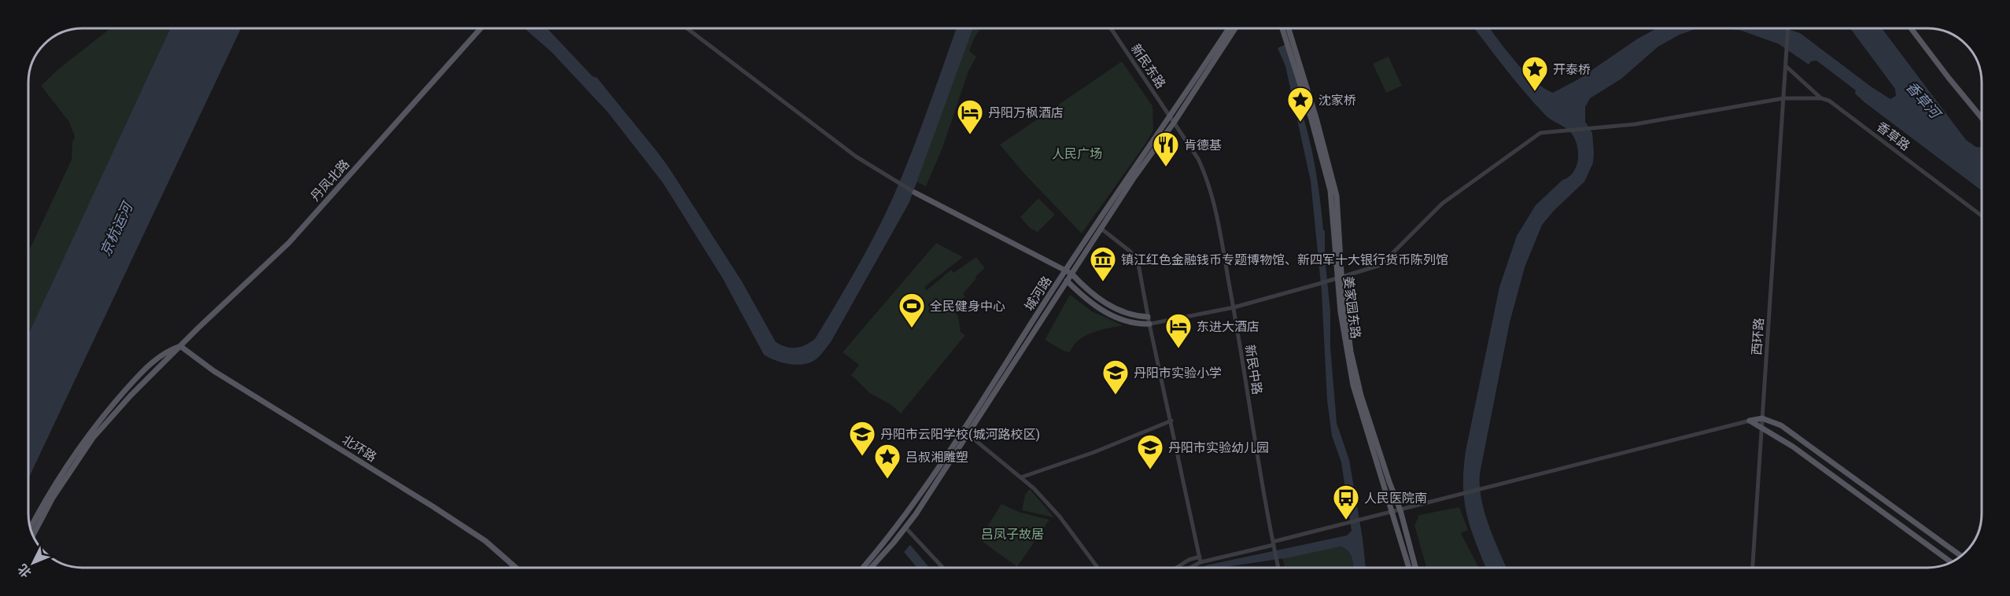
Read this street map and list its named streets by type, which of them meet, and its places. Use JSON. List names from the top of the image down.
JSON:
{
  "streets": {
    "main road": [
      "丹凤北路",
      "城河路",
      "姜家园东路",
      "北环路"
    ],
    "street": [
      "新民东路",
      "香草路",
      "西环路",
      "新民中路"
    ]
  },
  "crossings": [
    ["新民东路", "城河路"],
    ["新民东路", "新民中路"],
    ["香草路", "西环路"],
    ["丹凤北路", "北环路"],
    ["城河路", "新民中路"]
  ],
  "water": ["香草河", "京杭运河"],
  "parks": ["人民广场", "吕凤子故居"],
  "places": {
    "place": ["开泰桥", "沈家桥", "吕叔湘雕塑"],
    "hotel": ["丹阳万枫酒店", "东进大酒店"],
    "restaurant": ["肯德基"],
    "museum": ["镇江红色金融钱币专题博物馆、新四军十大银行货币陈列馆"],
    "sports": ["全民健身中心"],
    "school or university": ["丹阳市实验小学", "丹阳市云阳学校(城河路校区)", "丹阳市实验幼儿园"],
    "bus stop": ["人民医院南"]
  },
  "north": "bottom left"
}
